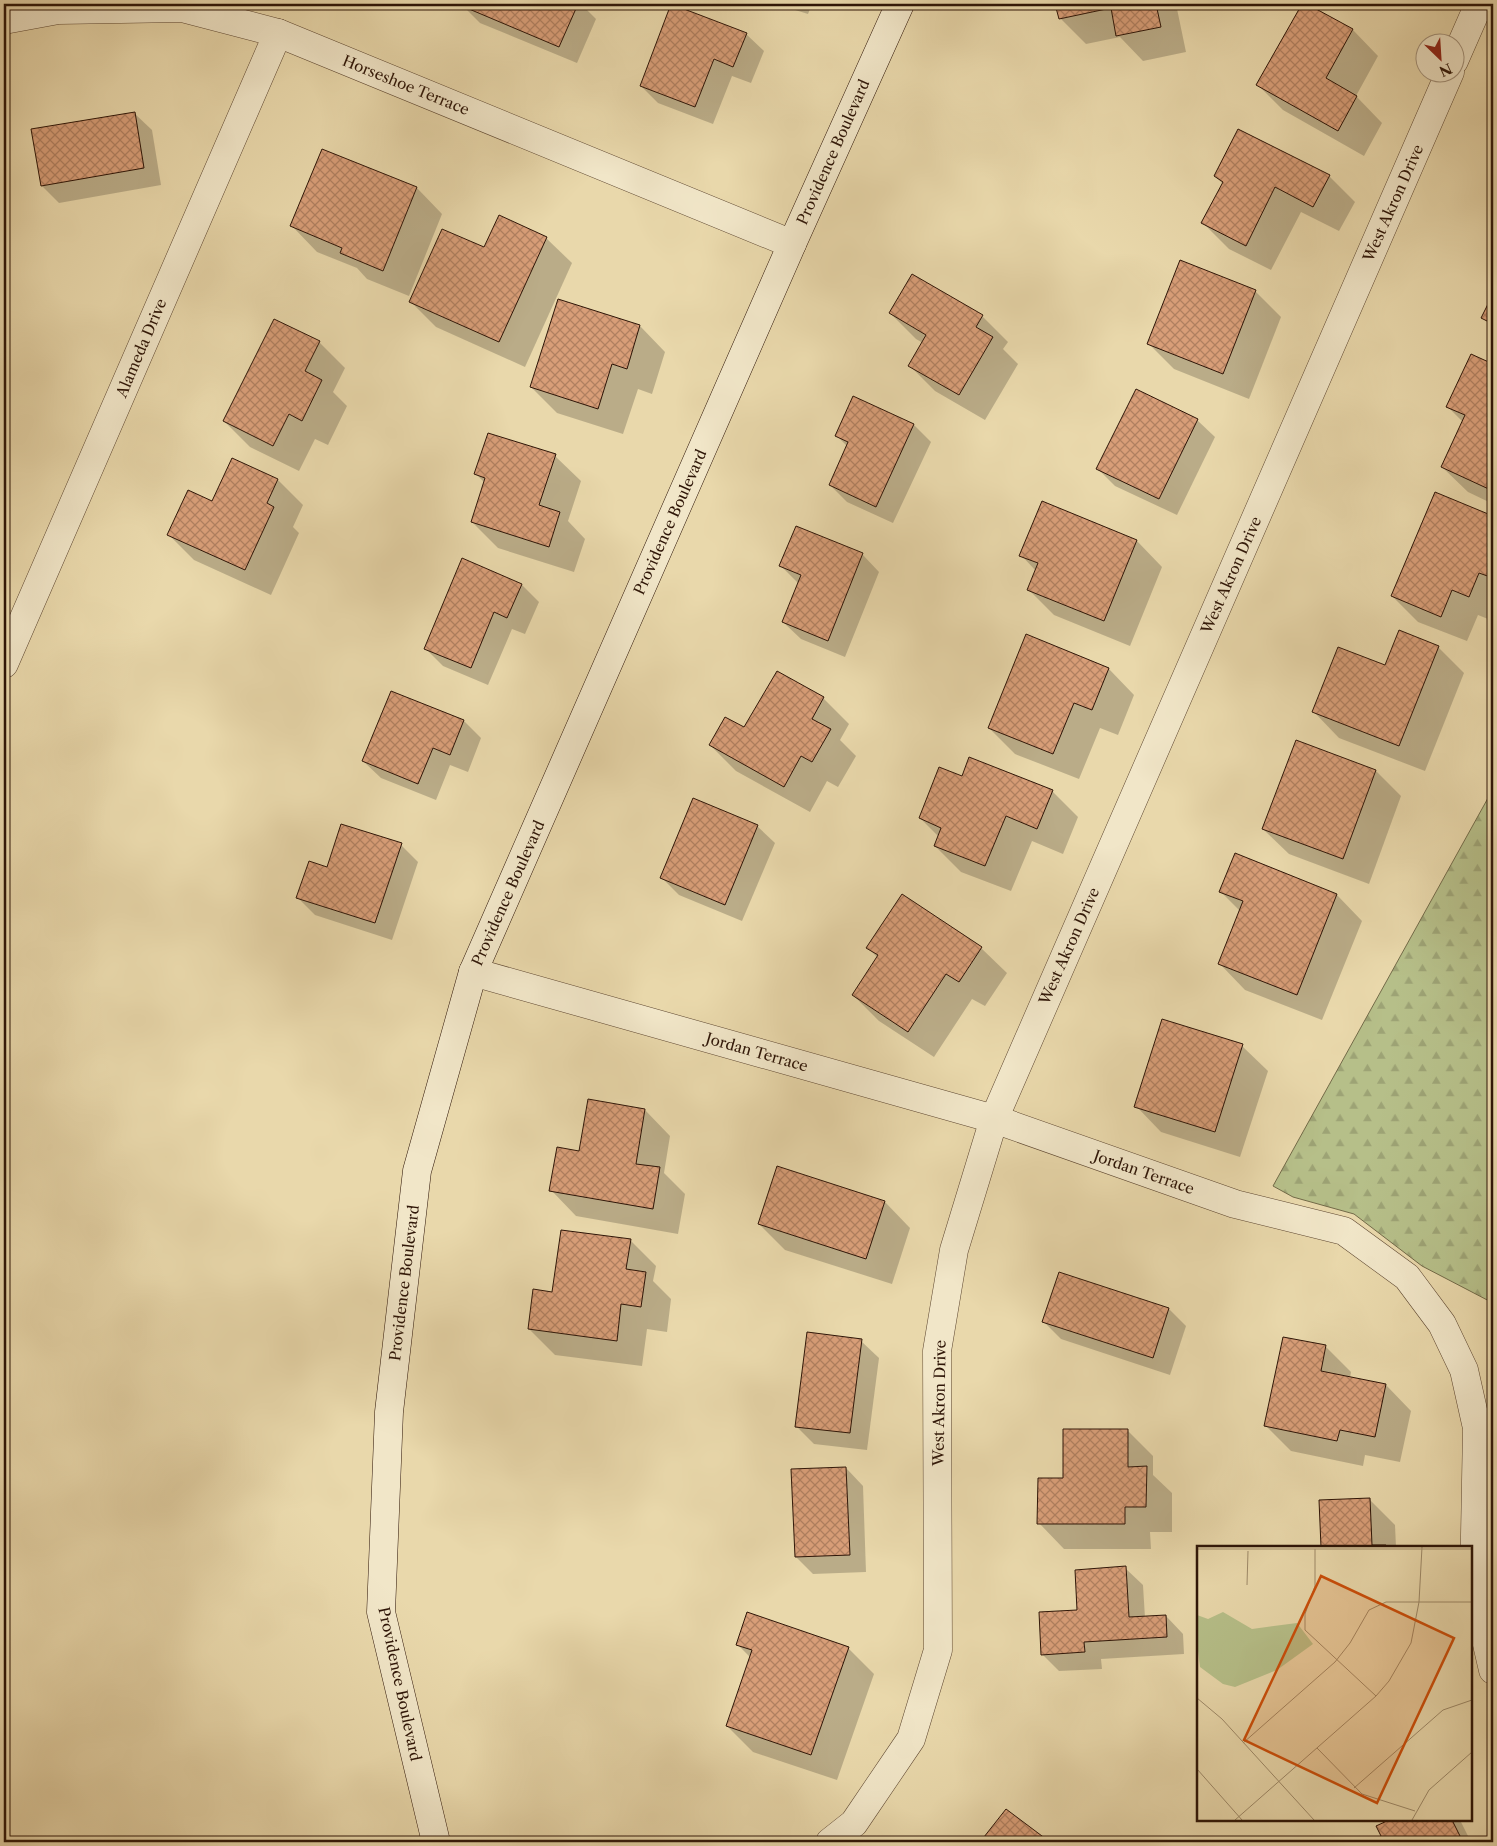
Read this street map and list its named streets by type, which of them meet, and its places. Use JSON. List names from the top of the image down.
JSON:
{
  "streets": {
    "street": [
      "Horseshoe Terrace",
      "Providence Boulevard",
      "West Akron Drive",
      "Alameda Drive",
      "Jordan Terrace"
    ]
  },
  "crossings": [
    ["Horseshoe Terrace", "Providence Boulevard"],
    ["Horseshoe Terrace", "Alameda Drive"],
    ["Providence Boulevard", "Jordan Terrace"],
    ["West Akron Drive", "Jordan Terrace"]
  ],
  "north": "bottom right"
}
